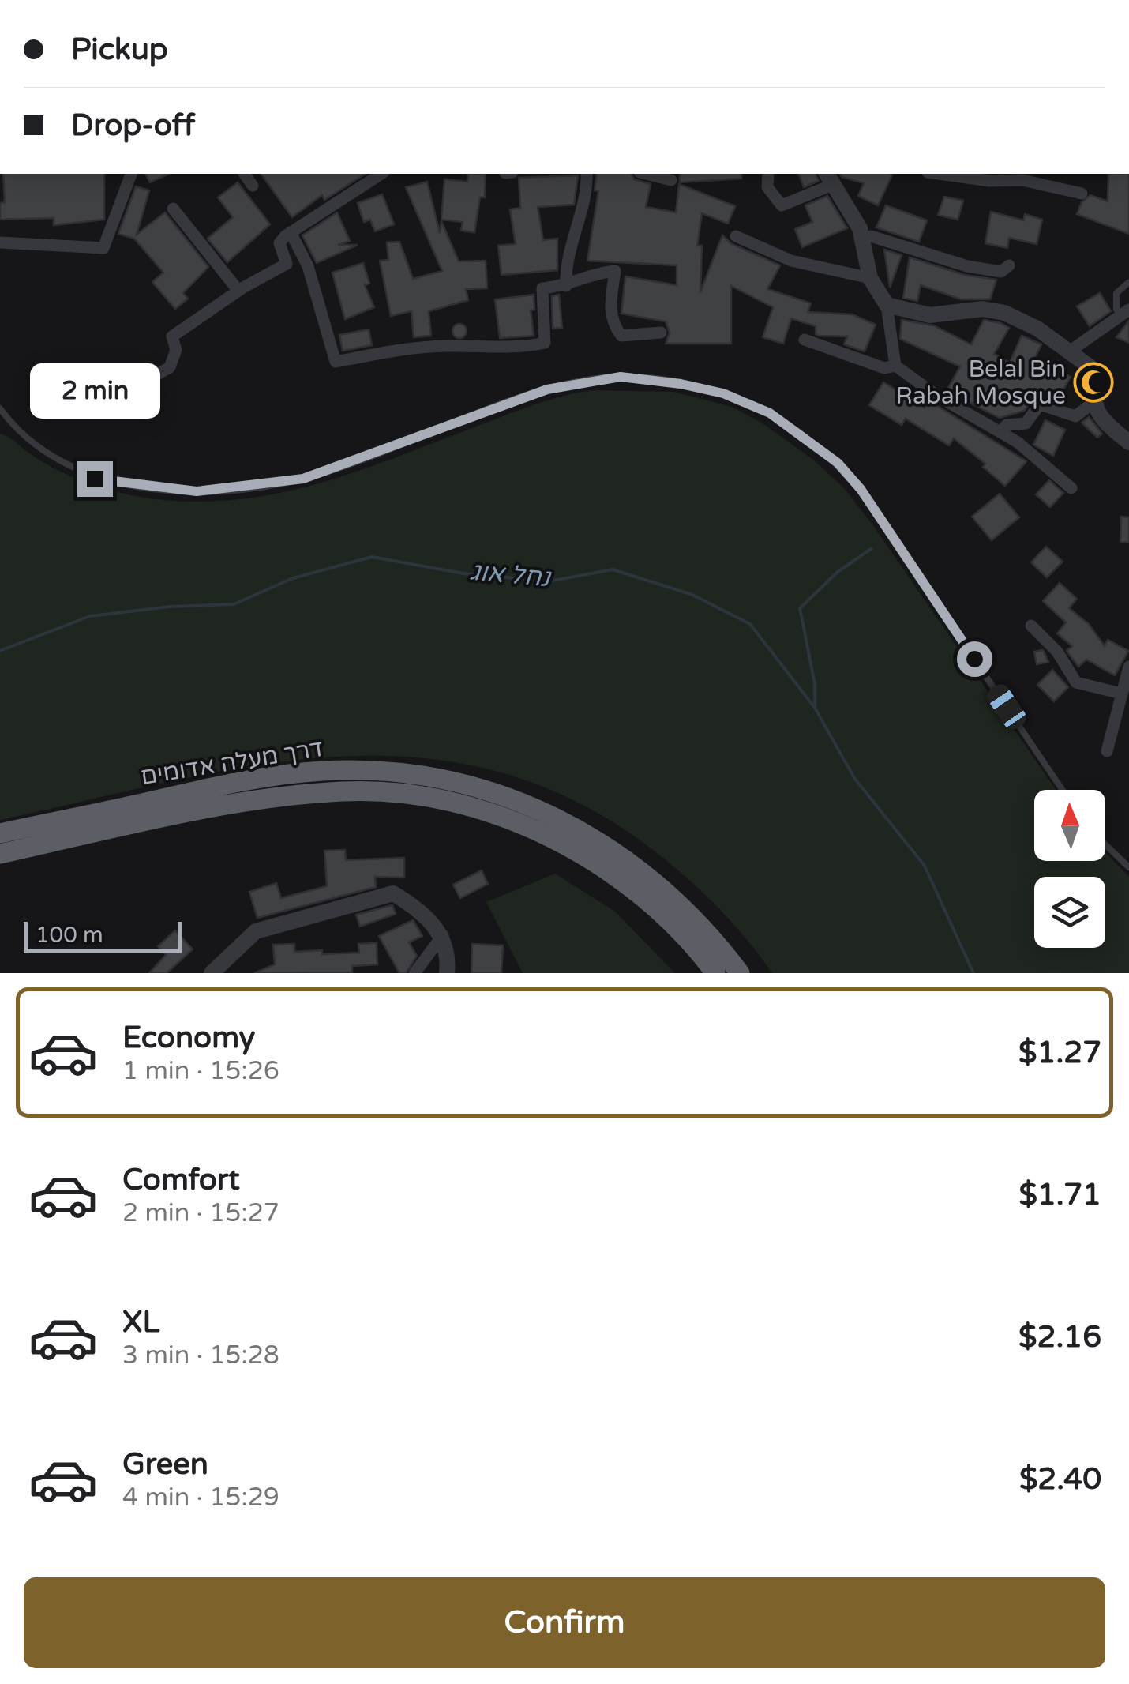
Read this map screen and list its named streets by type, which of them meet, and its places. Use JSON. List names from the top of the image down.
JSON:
{
  "streets": {
    "highway": ["דרך מעלה אדומים"]
  },
  "water": ["נחל אוג"],
  "places": {
    "mosque": ["Belal Bin Rabah Mosque"]
  },
  "scale_bar": "100 m",
  "north": "top",
  "page": {
    "banner": ["Pickup", "Drop-off"],
    "bubble": "2 min",
    "scale": "100 m",
    "list": [
      {
        "name": "Economy",
        "note": "1 min · 15:26",
        "value": "$1.27"
      },
      {
        "name": "Comfort",
        "note": "2 min · 15:27",
        "value": "$1.71"
      },
      {
        "name": "XL",
        "note": "3 min · 15:28",
        "value": "$2.16"
      },
      {
        "name": "Green",
        "note": "4 min · 15:29",
        "value": "$2.40"
      }
    ],
    "buttons": "Confirm"
  }
}
